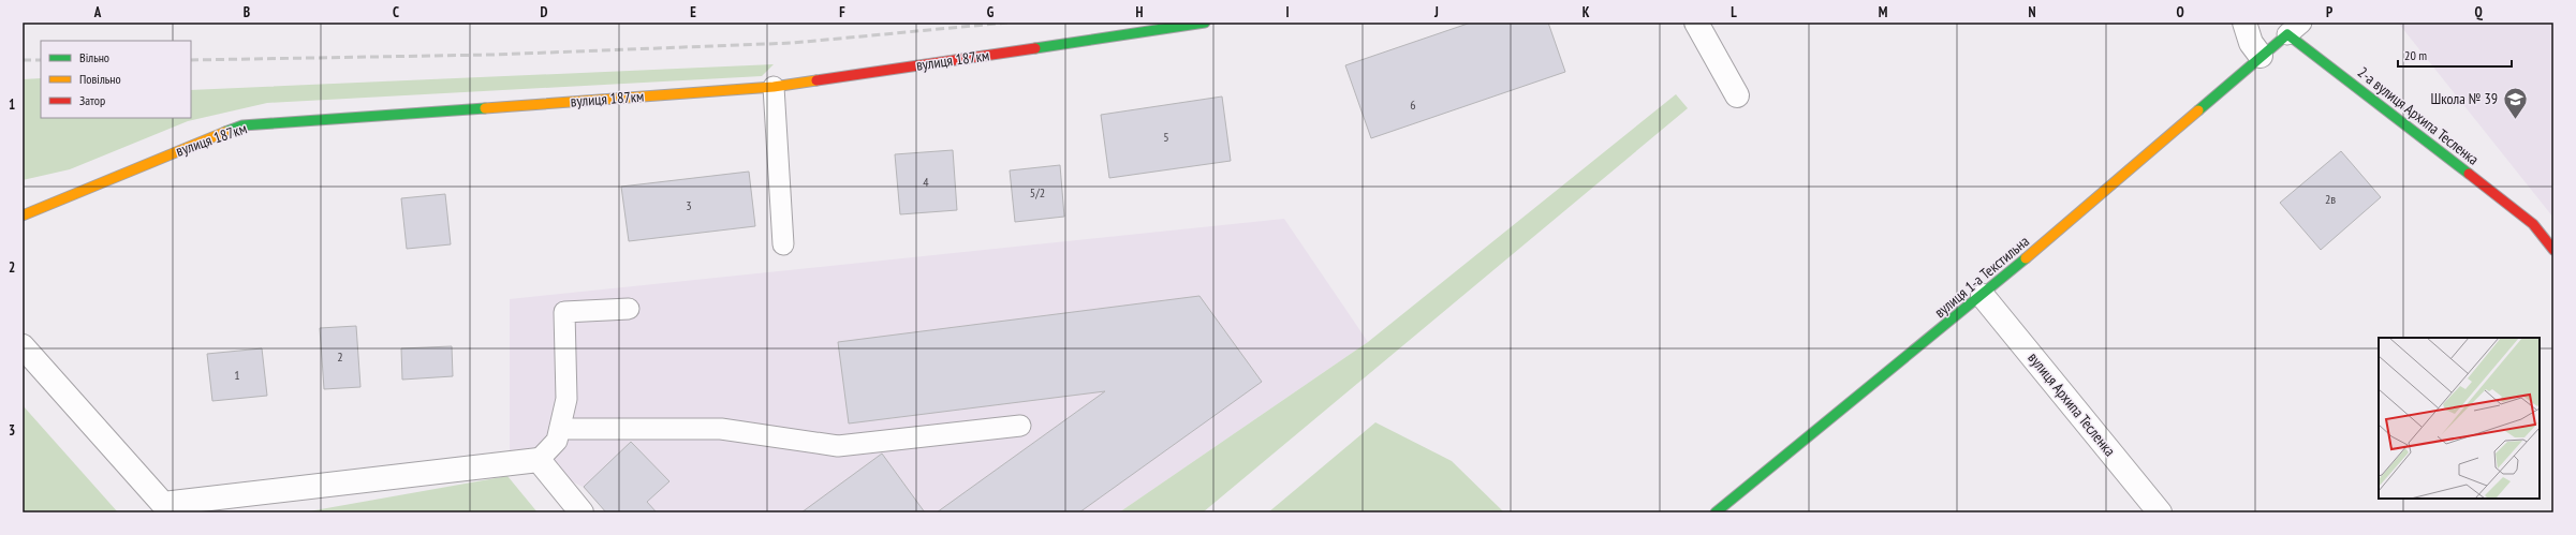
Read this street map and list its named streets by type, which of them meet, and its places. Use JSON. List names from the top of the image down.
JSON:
{
  "streets": {
    "street": [
      "вулиця 187км",
      "2-а вулиця Архипа Тесленка",
      "вулиця 1-а Текстильна",
      "вулиця Архипа Тесленка"
    ]
  },
  "crossings": [
    ["2-а вулиця Архипа Тесленка", "вулиця 1-а Текстильна"],
    ["вулиця 1-а Текстильна", "вулиця Архипа Тесленка"]
  ],
  "places": {
    "school or university": ["Школа № 39"]
  },
  "house_numbers": [
    "6",
    "5",
    "4",
    "5/2",
    "2в",
    "3",
    "2",
    "1"
  ],
  "legend": ["Вільно", "Повільно", "Затор"],
  "scale_bar": "20 m",
  "grid": {
    "columns": [
      "A",
      "B",
      "C",
      "D",
      "E",
      "F",
      "G",
      "H",
      "I",
      "J",
      "K",
      "L",
      "M",
      "N",
      "O",
      "P",
      "Q"
    ],
    "rows": ["1", "2", "3"]
  }
}
